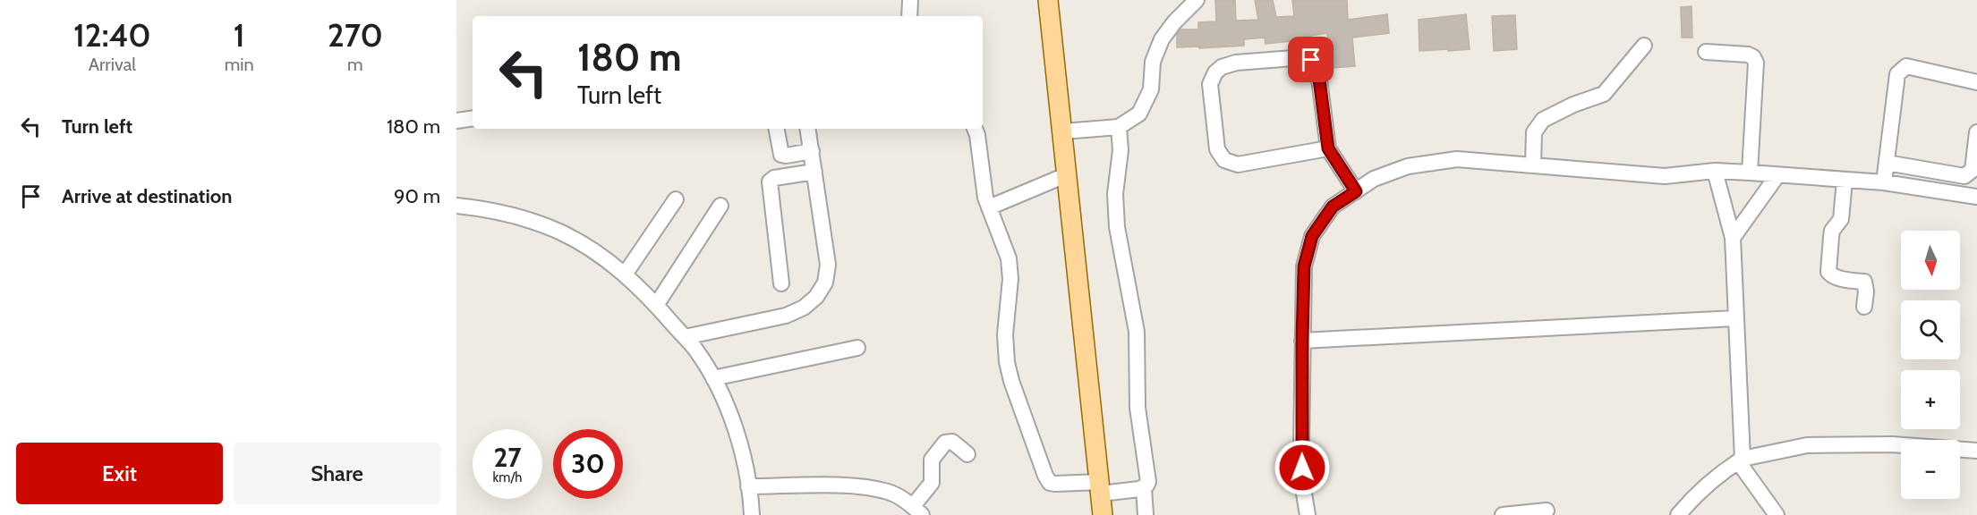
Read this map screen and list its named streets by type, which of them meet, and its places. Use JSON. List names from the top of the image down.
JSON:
{
  "north": "bottom",
  "page": {
    "eta": [
      "12:40",
      "Arrival",
      "1",
      "min",
      "270",
      "m"
    ],
    "turn": ["180 m", "Turn left"],
    "list": [
      {
        "name": "Turn left",
        "value": "180 m"
      },
      {
        "name": "Arrive at destination",
        "value": "90 m"
      }
    ],
    "map_buttons": ["+", "−"],
    "speed": "27 km/h",
    "limit": "30",
    "buttons": ["Exit", "Share"]
  }
}
